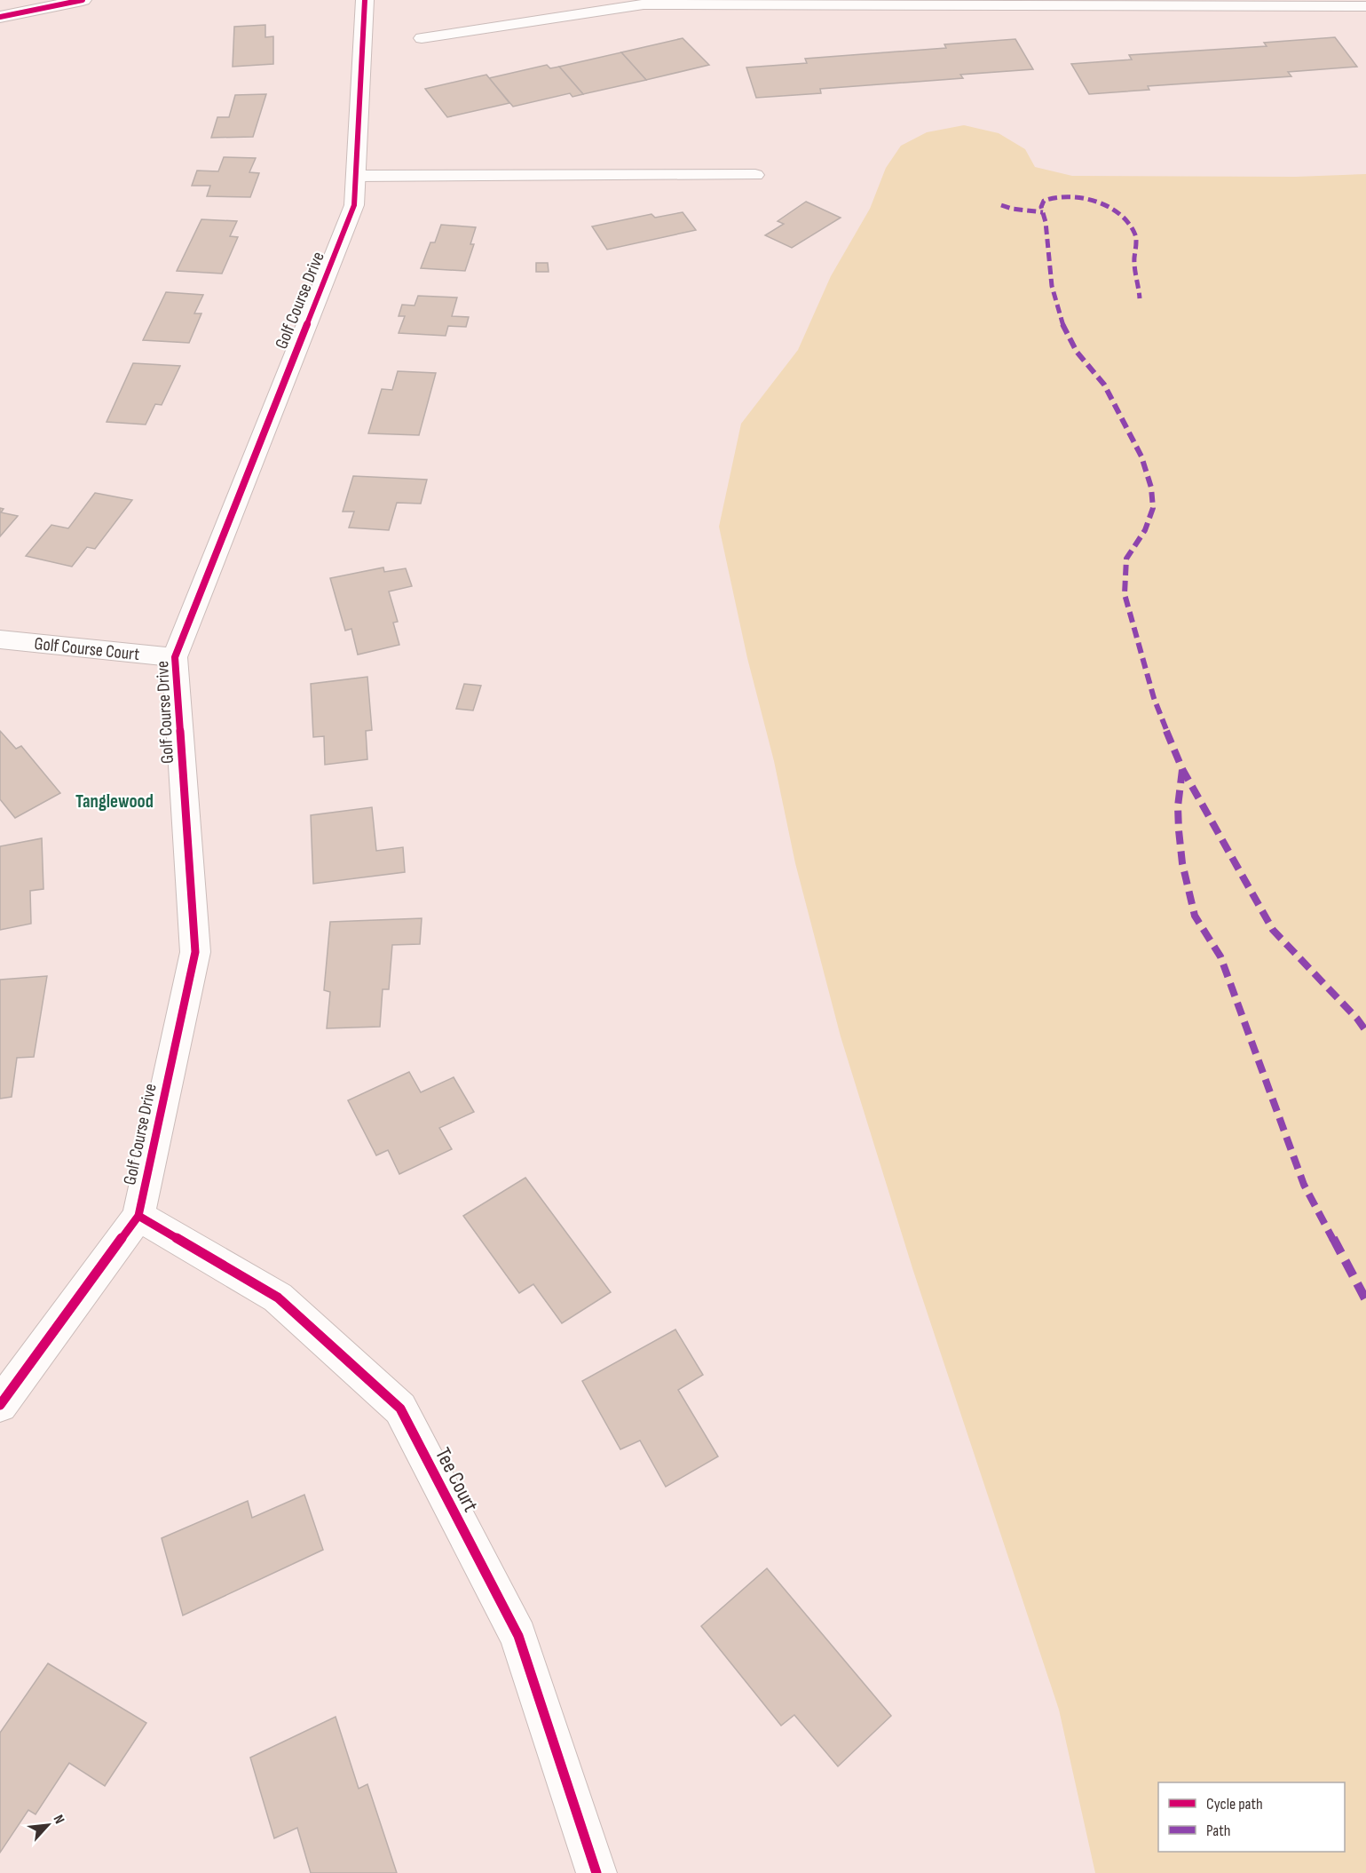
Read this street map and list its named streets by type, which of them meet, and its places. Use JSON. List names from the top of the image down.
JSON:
{
  "streets": {
    "street": ["Golf Course Drive", "Golf Course Court", "Tee Court"]
  },
  "crossings": [
    ["Golf Course Drive", "Golf Course Court"],
    ["Golf Course Drive", "Tee Court"]
  ],
  "districts": ["Tanglewood"],
  "legend": ["Cycle path", "Path"],
  "north": "top right"
}
